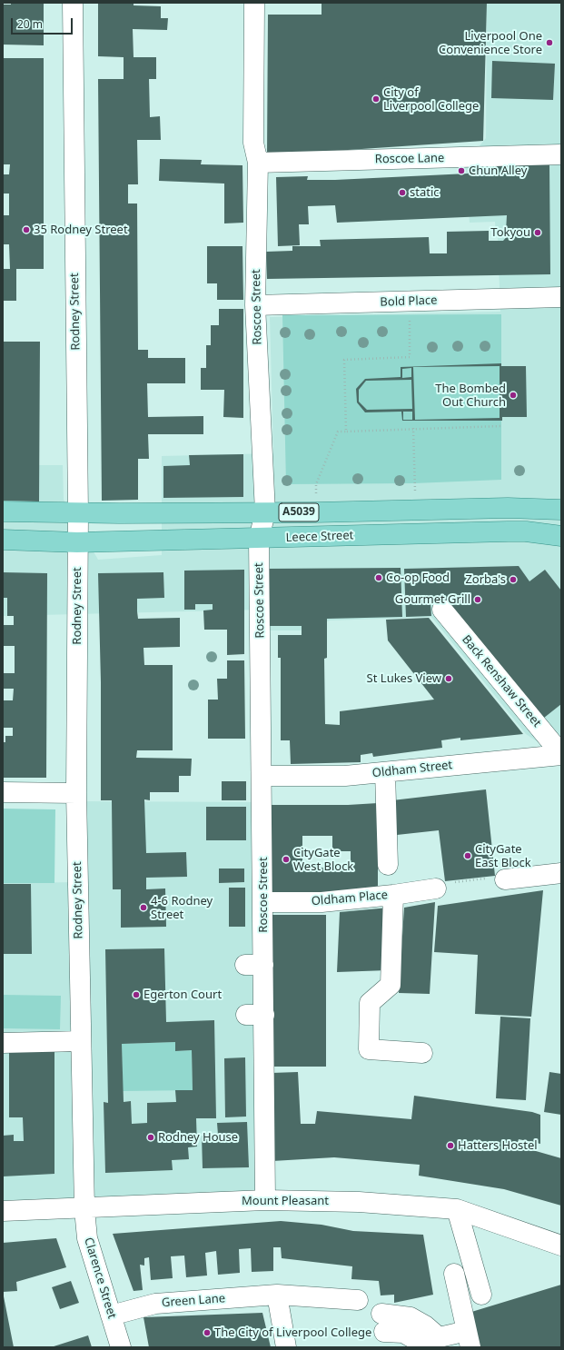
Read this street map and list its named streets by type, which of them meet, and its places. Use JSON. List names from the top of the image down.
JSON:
{
  "streets": {
    "main road": ["A5039", "Leece Street"],
    "street": [
      "Roscoe Lane",
      "Bold Place",
      "Roscoe Street",
      "Rodney Street",
      "Back Renshaw Street",
      "Oldham Street",
      "Oldham Place",
      "Mount Pleasant",
      "Clarence Street",
      "Green Lane"
    ]
  },
  "crossings": [
    ["Roscoe Lane", "Roscoe Street"],
    ["Bold Place", "Roscoe Street"],
    ["Roscoe Street", "Leece Street"],
    ["Roscoe Street", "Oldham Street"],
    ["Roscoe Street", "Oldham Place"],
    ["Roscoe Street", "Mount Pleasant"],
    ["Rodney Street", "A5039"],
    ["Rodney Street", "Leece Street"],
    ["Rodney Street", "Mount Pleasant"],
    ["Rodney Street", "Clarence Street"],
    ["A5039", "Leece Street"],
    ["Back Renshaw Street", "Oldham Street"],
    ["Mount Pleasant", "Clarence Street"],
    ["Clarence Street", "Green Lane"]
  ],
  "places": [
    "Liverpool One Convenience Store",
    "City of Liverpool College",
    "Chun Alley",
    "static",
    "35 Rodney Street",
    "Tokyou",
    "The Bombed Out Church",
    "Co-op Food",
    "Zorba's",
    "Gourmet Grill",
    "St Lukes View",
    "CityGate East Block",
    "CityGate West Block",
    "4-6 Rodney Street",
    "Egerton Court",
    "Rodney House",
    "Hatters Hostel",
    "The City of Liverpool College"
  ],
  "scale_bar": "20 m"
}
